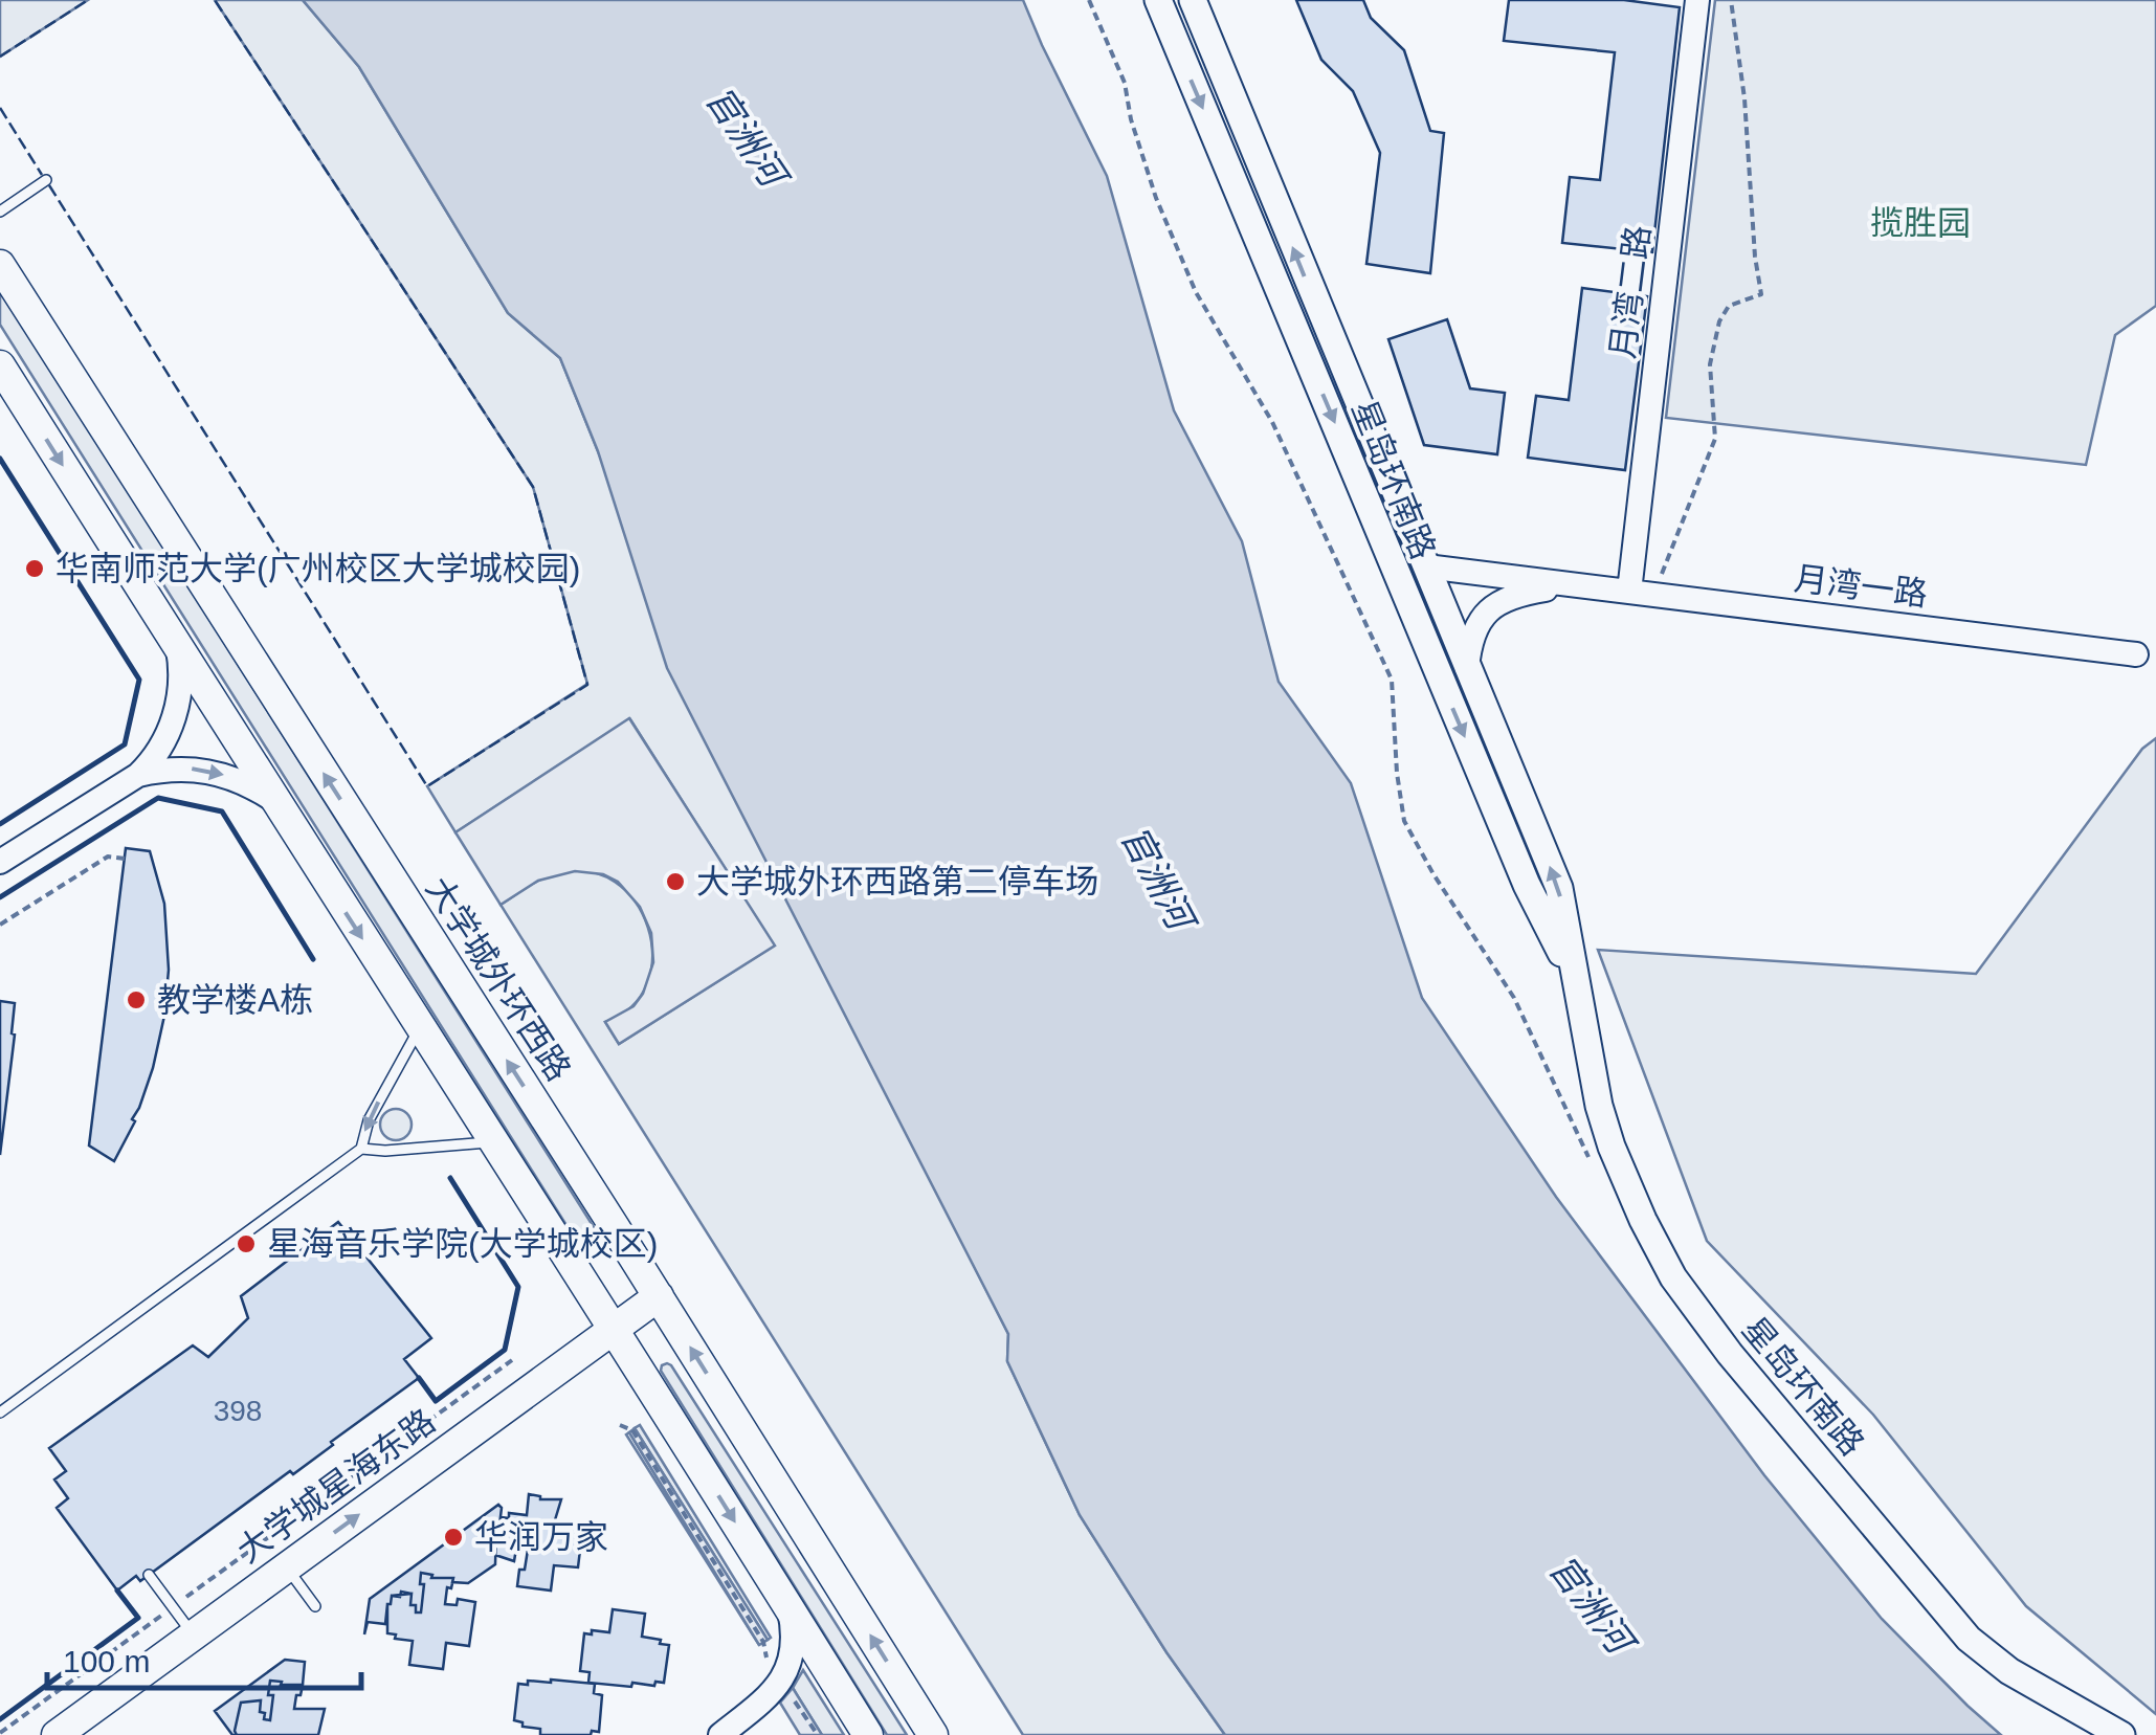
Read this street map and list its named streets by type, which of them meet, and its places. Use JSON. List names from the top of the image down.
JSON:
{
  "streets": {
    "main road": ["星岛环南路", "大学城外环西路", "大学城星海东路"],
    "street": ["月湾二路", "月湾一路"]
  },
  "crossings": [
    ["月湾二路", "月湾一路"],
    ["星岛环南路", "月湾一路"],
    ["大学城外环西路", "大学城星海东路"]
  ],
  "one_way": ["大学城星海东路"],
  "water": ["官洲河"],
  "parks": ["揽胜园"],
  "places": [
    "华南师范大学(广州校区大学城校园)",
    "大学城外环西路第二停车场",
    "教学楼A栋",
    "星海音乐学院(大学城校区)",
    "华润万家"
  ],
  "house_numbers": ["398"],
  "scale_bar": "100 m"
}
